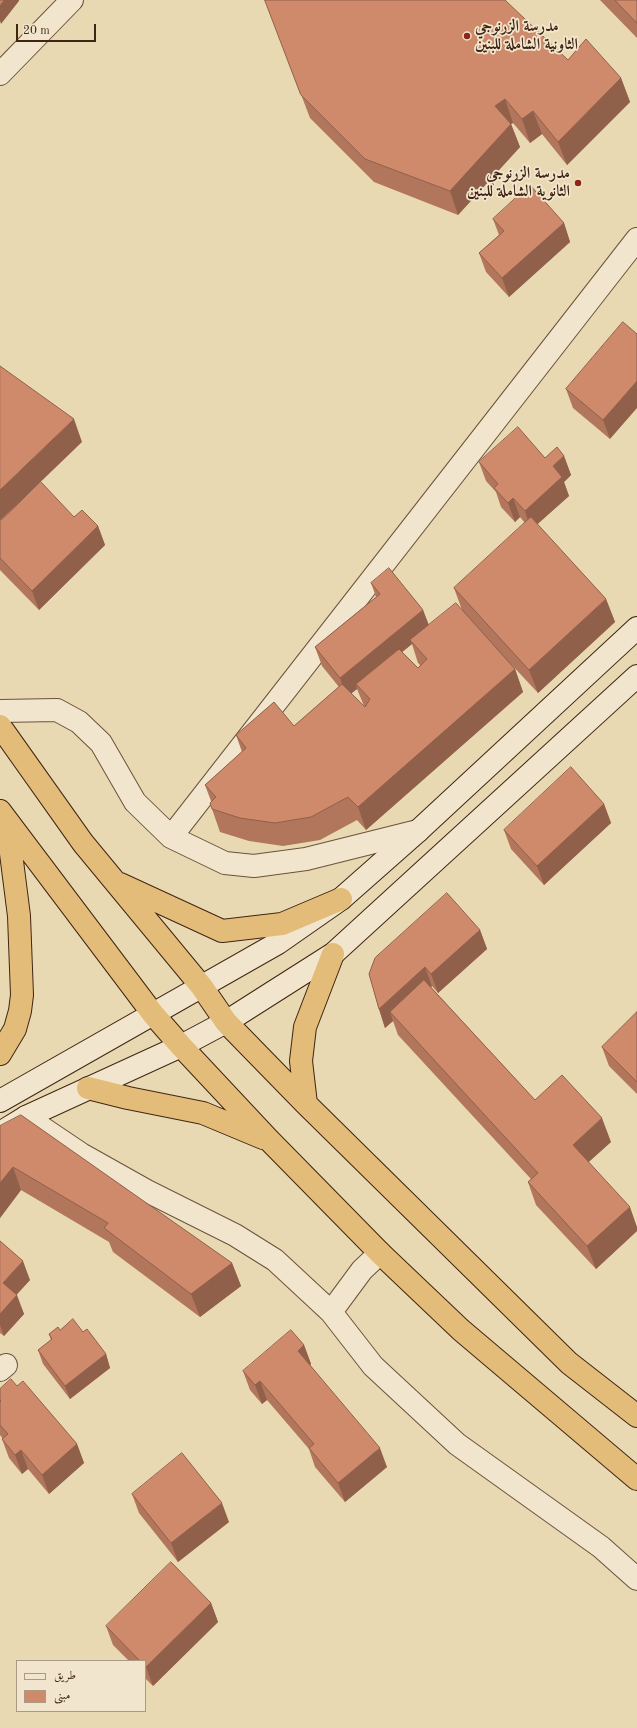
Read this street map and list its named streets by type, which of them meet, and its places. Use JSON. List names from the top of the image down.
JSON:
{
  "places": ["مدرسة الزرنوجي الثاونية الشاملة للبنين", "مدرسة الزرنوجي الثانوية الشاملة للبنين"],
  "legend": ["طريق", "مبنى"],
  "scale_bar": "20 m"
}
